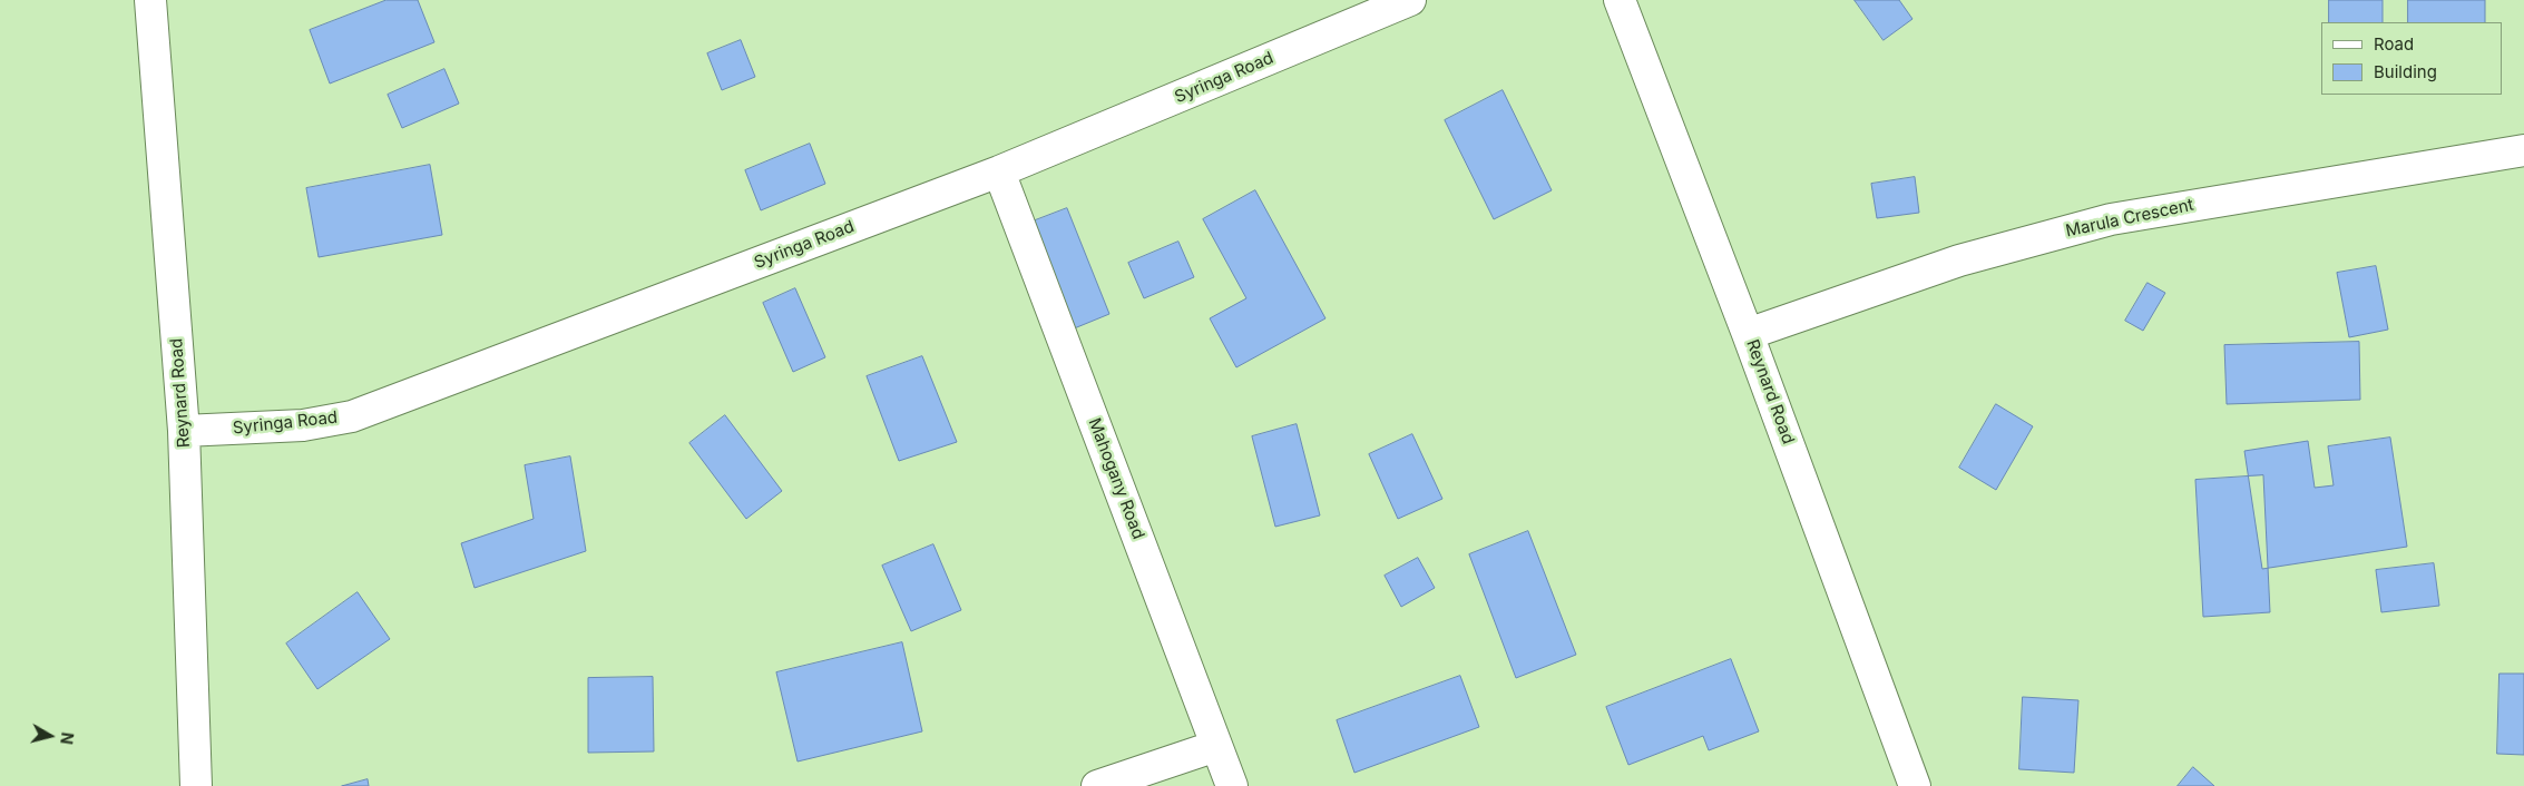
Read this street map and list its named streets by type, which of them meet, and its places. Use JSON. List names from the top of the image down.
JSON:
{
  "streets": {
    "street": [
      "Syringa Road",
      "Marula Crescent",
      "Reynard Road",
      "Mahogany Road"
    ]
  },
  "crossings": [
    ["Syringa Road", "Reynard Road"],
    ["Syringa Road", "Mahogany Road"],
    ["Marula Crescent", "Reynard Road"]
  ],
  "legend": ["Road", "Building"],
  "north": "right"
}
